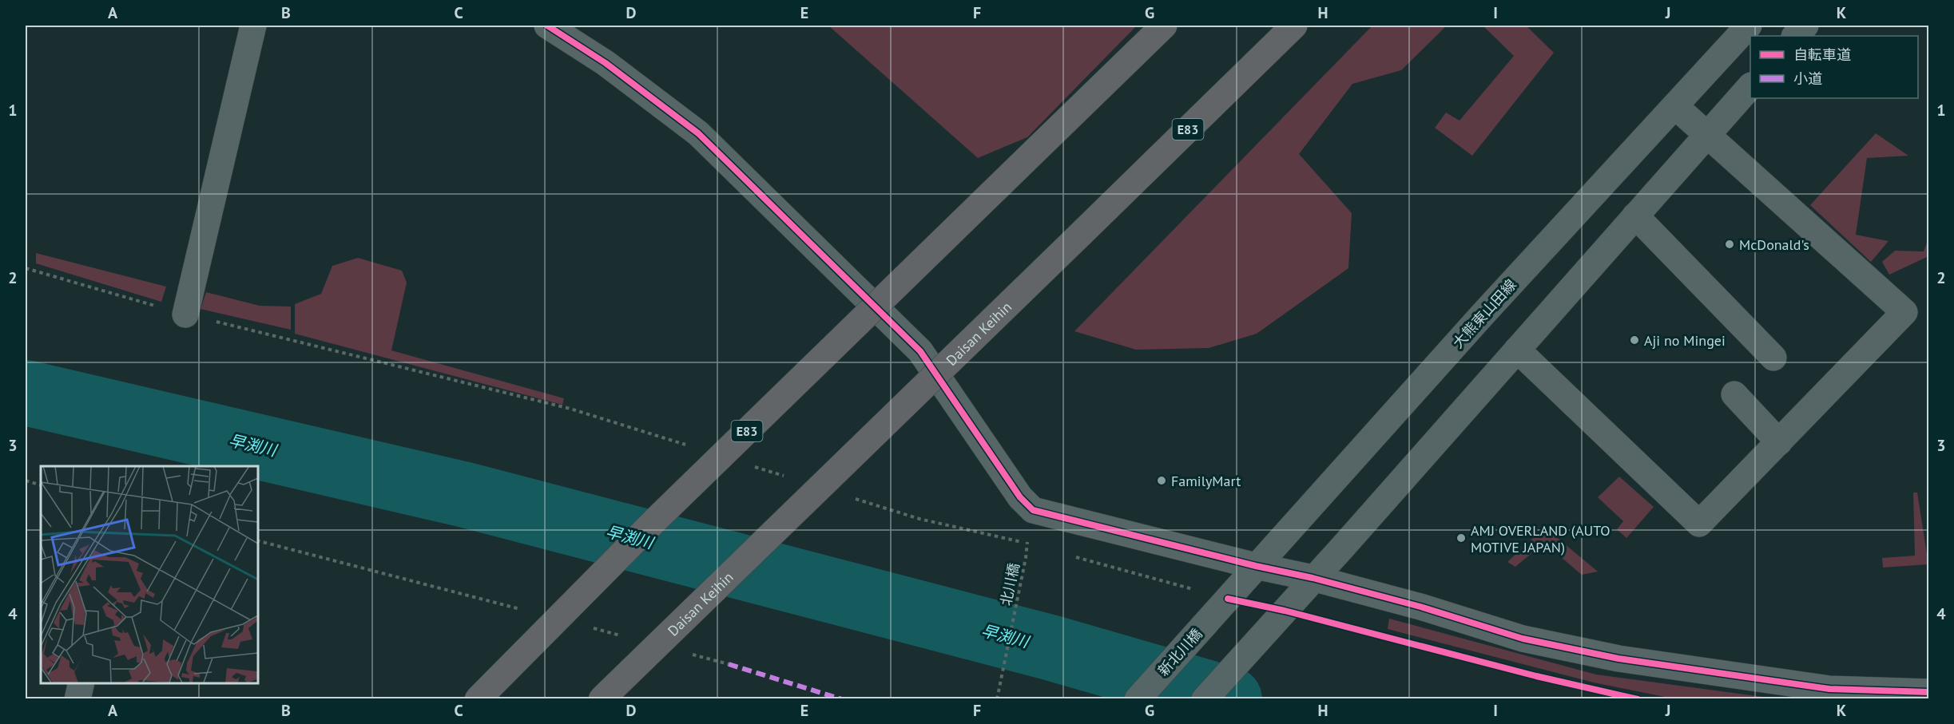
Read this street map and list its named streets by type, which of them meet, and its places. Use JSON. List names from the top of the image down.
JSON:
{
  "streets": {
    "highway": ["E83", "Daisan Keihin"],
    "street": ["大熊東山田線", "新北川橋"],
    "path": ["北川橋"]
  },
  "crossings": [
    ["大熊東山田線", "新北川橋"]
  ],
  "water": ["早渕川"],
  "places": [
    "McDonald's",
    "Aji no Mingei",
    "FamilyMart",
    "AMJ OVERLAND (AUTO MOTIVE JAPAN)"
  ],
  "legend": ["自転車道", "小道"],
  "grid": {
    "columns": [
      "A",
      "B",
      "C",
      "D",
      "E",
      "F",
      "G",
      "H",
      "I",
      "J",
      "K"
    ],
    "rows": [
      "1",
      "2",
      "3",
      "4"
    ]
  }
}
